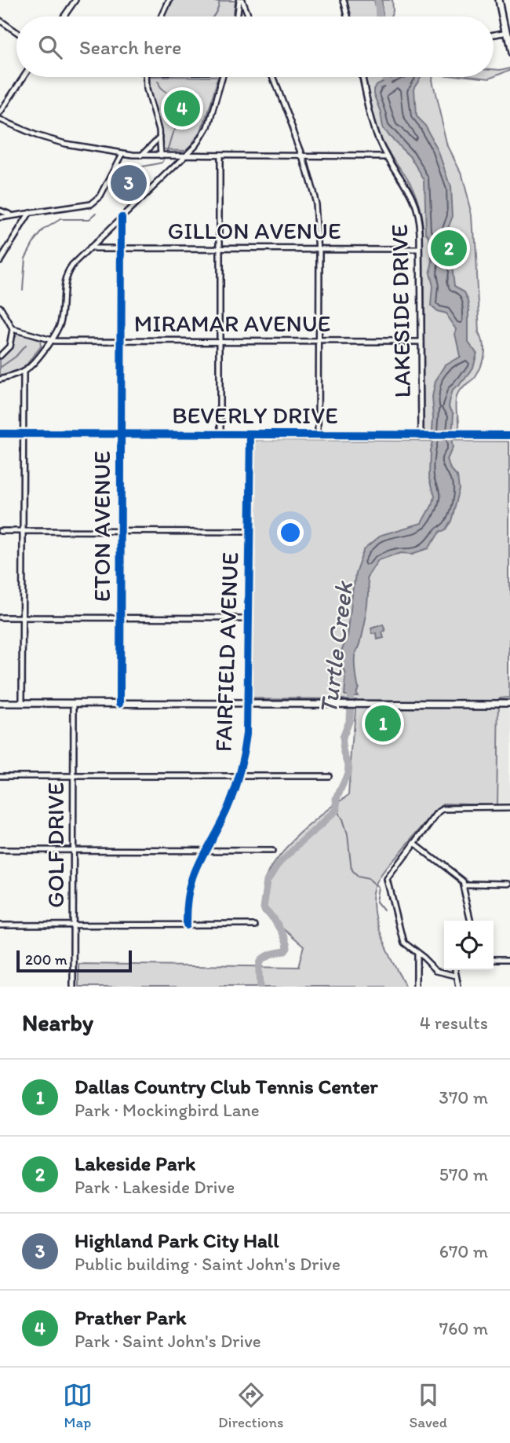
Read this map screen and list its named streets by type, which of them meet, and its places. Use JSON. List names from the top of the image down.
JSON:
{
  "streets": {
    "street": [
      "GILLON AVENUE",
      "LAKESIDE DRIVE",
      "MIRAMAR AVENUE",
      "BEVERLY DRIVE",
      "ETON AVENUE",
      "FAIRFIELD AVENUE",
      "GOLF DRIVE"
    ]
  },
  "crossings": [
    ["GILLON AVENUE", "LAKESIDE DRIVE"],
    ["GILLON AVENUE", "ETON AVENUE"],
    ["LAKESIDE DRIVE", "MIRAMAR AVENUE"],
    ["LAKESIDE DRIVE", "BEVERLY DRIVE"],
    ["MIRAMAR AVENUE", "ETON AVENUE"],
    ["BEVERLY DRIVE", "ETON AVENUE"],
    ["BEVERLY DRIVE", "FAIRFIELD AVENUE"]
  ],
  "water": ["Turtle Creek"],
  "scale_bar": "200 m",
  "page": {
    "search": "Search here",
    "pins": [
      "4",
      "3",
      "2",
      "1"
    ],
    "scale": "200 m",
    "heading": ["Nearby", "4 results"],
    "list": [
      {
        "mark": "1",
        "name": "Dallas Country Club Tennis Center",
        "note": "Park · Mockingbird Lane",
        "value": "370 m"
      },
      {
        "mark": "2",
        "name": "Lakeside Park",
        "note": "Park · Lakeside Drive",
        "value": "570 m"
      },
      {
        "mark": "3",
        "name": "Highland Park City Hall",
        "note": "Public building · Saint John's Drive",
        "value": "670 m"
      },
      {
        "mark": "4",
        "name": "Prather Park",
        "note": "Park · Saint John's Drive",
        "value": "760 m"
      }
    ],
    "nav": ["Map", "Directions", "Saved"]
  }
}
